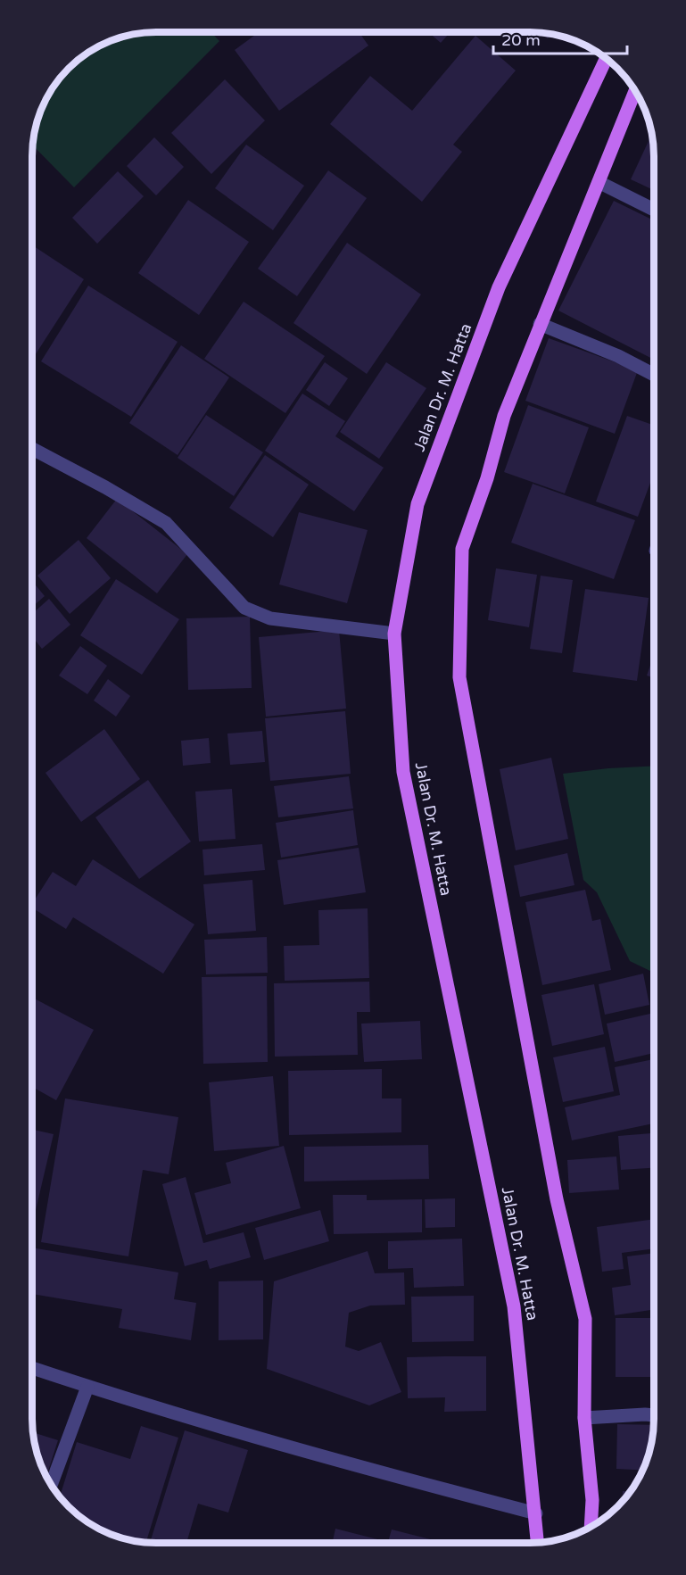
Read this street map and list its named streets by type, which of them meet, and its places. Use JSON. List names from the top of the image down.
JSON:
{
  "streets": {
    "main road": ["Jalan Dr. M. Hatta"]
  },
  "scale_bar": "20 m"
}
